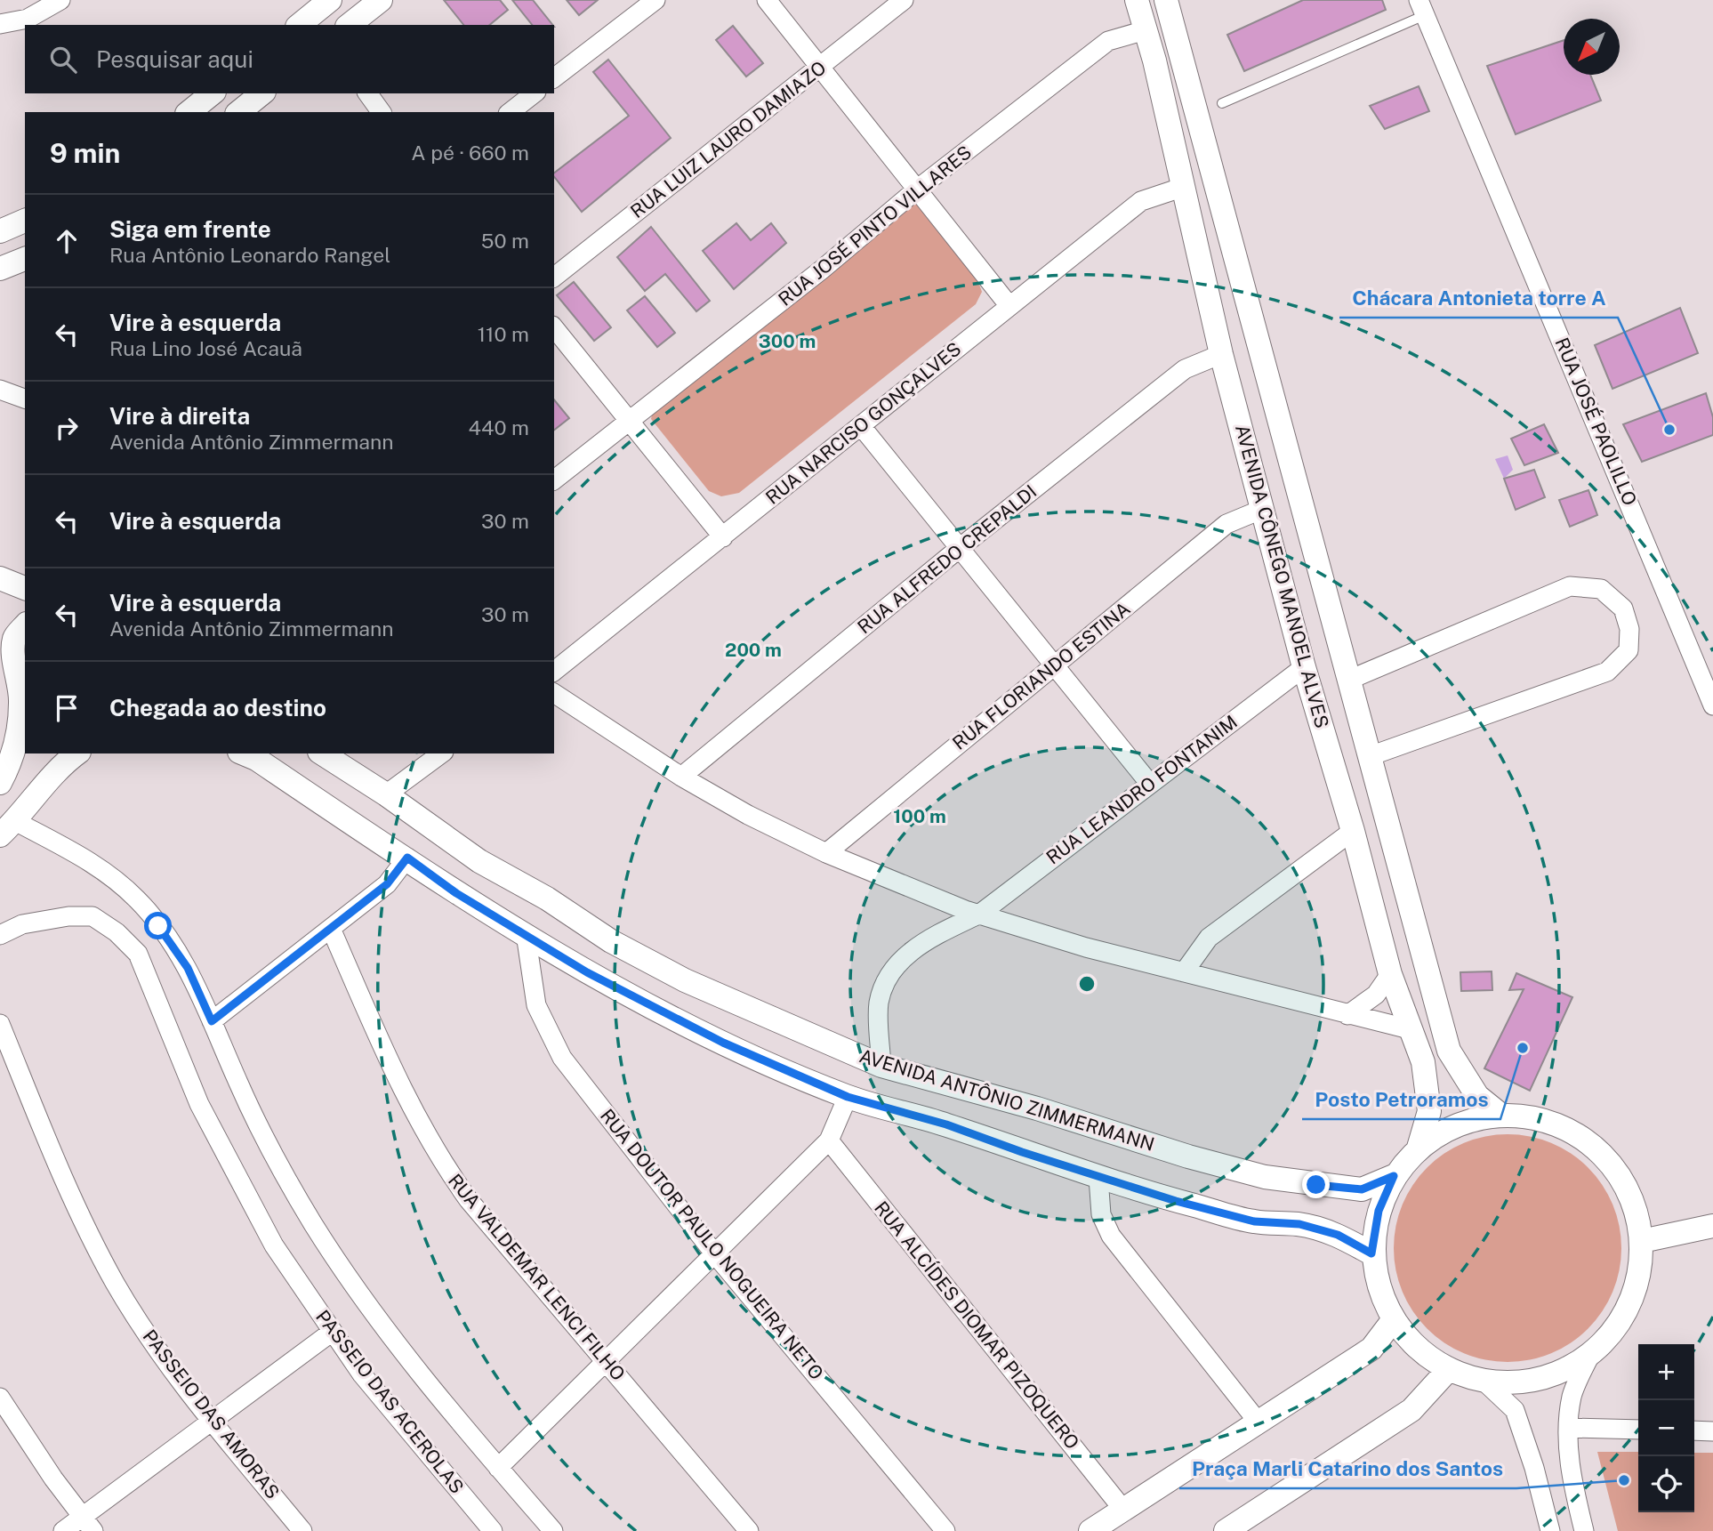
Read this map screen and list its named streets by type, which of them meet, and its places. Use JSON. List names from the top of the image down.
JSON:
{
  "streets": {
    "street": [
      "RUA LUIZ LAURO DAMIAZO",
      "RUA JOSÉ PINTO VILLARES",
      "RUA JOSÉ PAOLILLO",
      "RUA NARCISO GONÇALVES",
      "RUA ALFREDO CREPALDI",
      "AVENIDA CÔNEGO MANOEL ALVES",
      "RUA FLORIANDO ESTINA",
      "RUA LEANDRO FONTANIM",
      "AVENIDA ANTÔNIO ZIMMERMANN",
      "RUA DOUTOR PAULO NOGUEIRA NETO",
      "RUA VALDEMAR LENCI FILHO",
      "RUA ALCÍDES DIOMAR PIZOQUERO",
      "PASSEIO DAS ACEROLAS",
      "PASSEIO DAS AMORAS"
    ]
  },
  "crossings": [
    ["RUA JOSÉ PINTO VILLARES", "AVENIDA CÔNEGO MANOEL ALVES"],
    ["RUA NARCISO GONÇALVES", "AVENIDA CÔNEGO MANOEL ALVES"],
    ["RUA ALFREDO CREPALDI", "AVENIDA CÔNEGO MANOEL ALVES"],
    ["AVENIDA CÔNEGO MANOEL ALVES", "RUA FLORIANDO ESTINA"],
    ["AVENIDA CÔNEGO MANOEL ALVES", "RUA LEANDRO FONTANIM"],
    ["RUA LEANDRO FONTANIM", "AVENIDA ANTÔNIO ZIMMERMANN"]
  ],
  "places": ["Chácara Antonieta torre A", "Posto Petroramos", "Praça Marli Catarino dos Santos"],
  "north": "bottom left",
  "page": {
    "search": "Pesquisar aqui",
    "heading": ["9 min", "A pé · 660 m"],
    "list": [
      ["Siga em frente", "Rua Antônio Leonardo Rangel", "50 m"],
      ["Vire à esquerda", "Rua Lino José Acauã", "110 m"],
      ["Vire à direita", "Avenida Antônio Zimmermann", "440 m"],
      ["Vire à esquerda", "30 m"],
      ["Vire à esquerda", "Avenida Antônio Zimmermann", "30 m"],
      "Chegada ao destino"
    ],
    "map_buttons": ["+", "−"]
  },
  "rings": ["300 m", "200 m", "100 m"]
}
